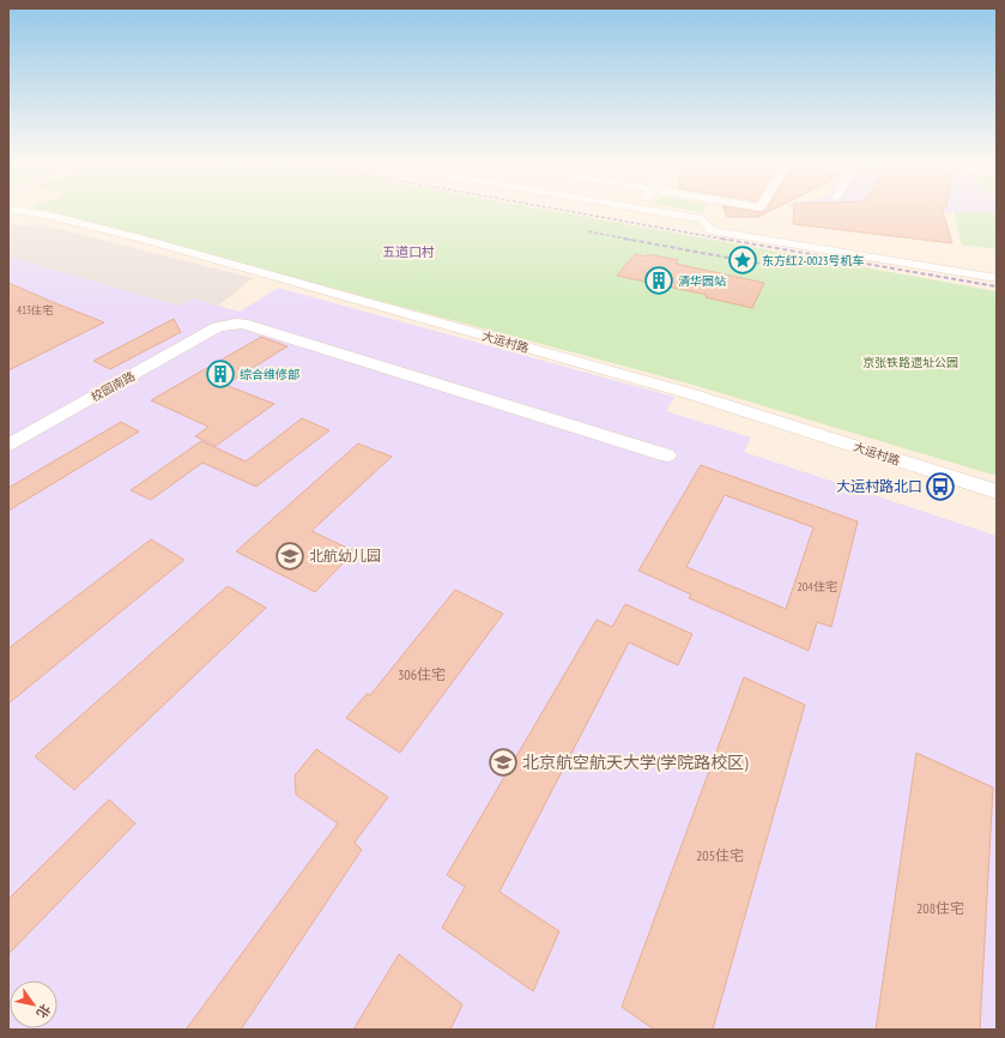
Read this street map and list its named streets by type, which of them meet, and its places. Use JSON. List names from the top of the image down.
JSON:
{
  "streets": {
    "street": ["大运村路", "校园南路"]
  },
  "districts": ["五道口村"],
  "parks": ["京张铁路遗址公园"],
  "places": {
    "place": ["东方红2-0023号机车"],
    "building": ["清华园站", "综合维修部"],
    "bus stop": ["大运村路北口"],
    "school or university": ["北航幼儿园", "北京航空航天大学(学院路校区)"]
  },
  "house_numbers": [
    "413住宅",
    "204住宅",
    "306住宅",
    "205住宅",
    "208住宅"
  ],
  "north": "bottom right"
}
